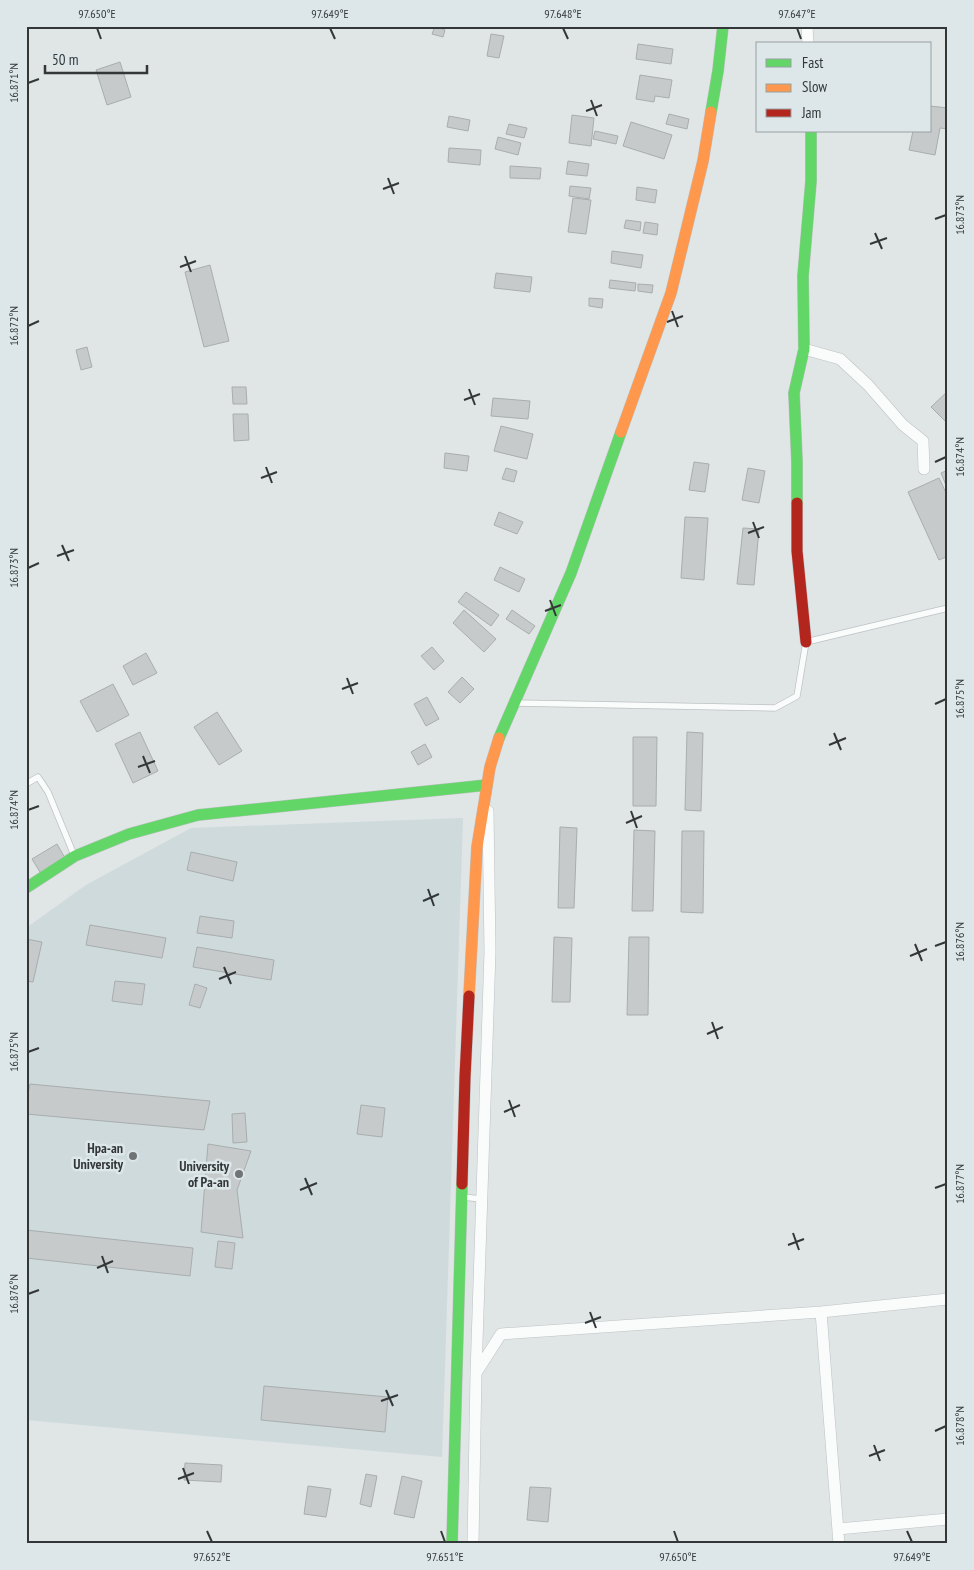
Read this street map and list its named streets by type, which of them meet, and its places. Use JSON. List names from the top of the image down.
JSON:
{
  "places": ["Hpa-an University", "University of Pa-an"],
  "legend": ["Fast", "Slow", "Jam"],
  "scale_bar": "50 m",
  "coordinates": [
    "97.650°E",
    "97.649°E",
    "97.648°E",
    "97.647°E",
    "16.871°N",
    "16.873°N",
    "16.872°N",
    "16.874°N",
    "16.875°N",
    "16.876°N",
    "16.877°N",
    "16.878°N",
    "97.652°E",
    "97.651°E"
  ]
}
